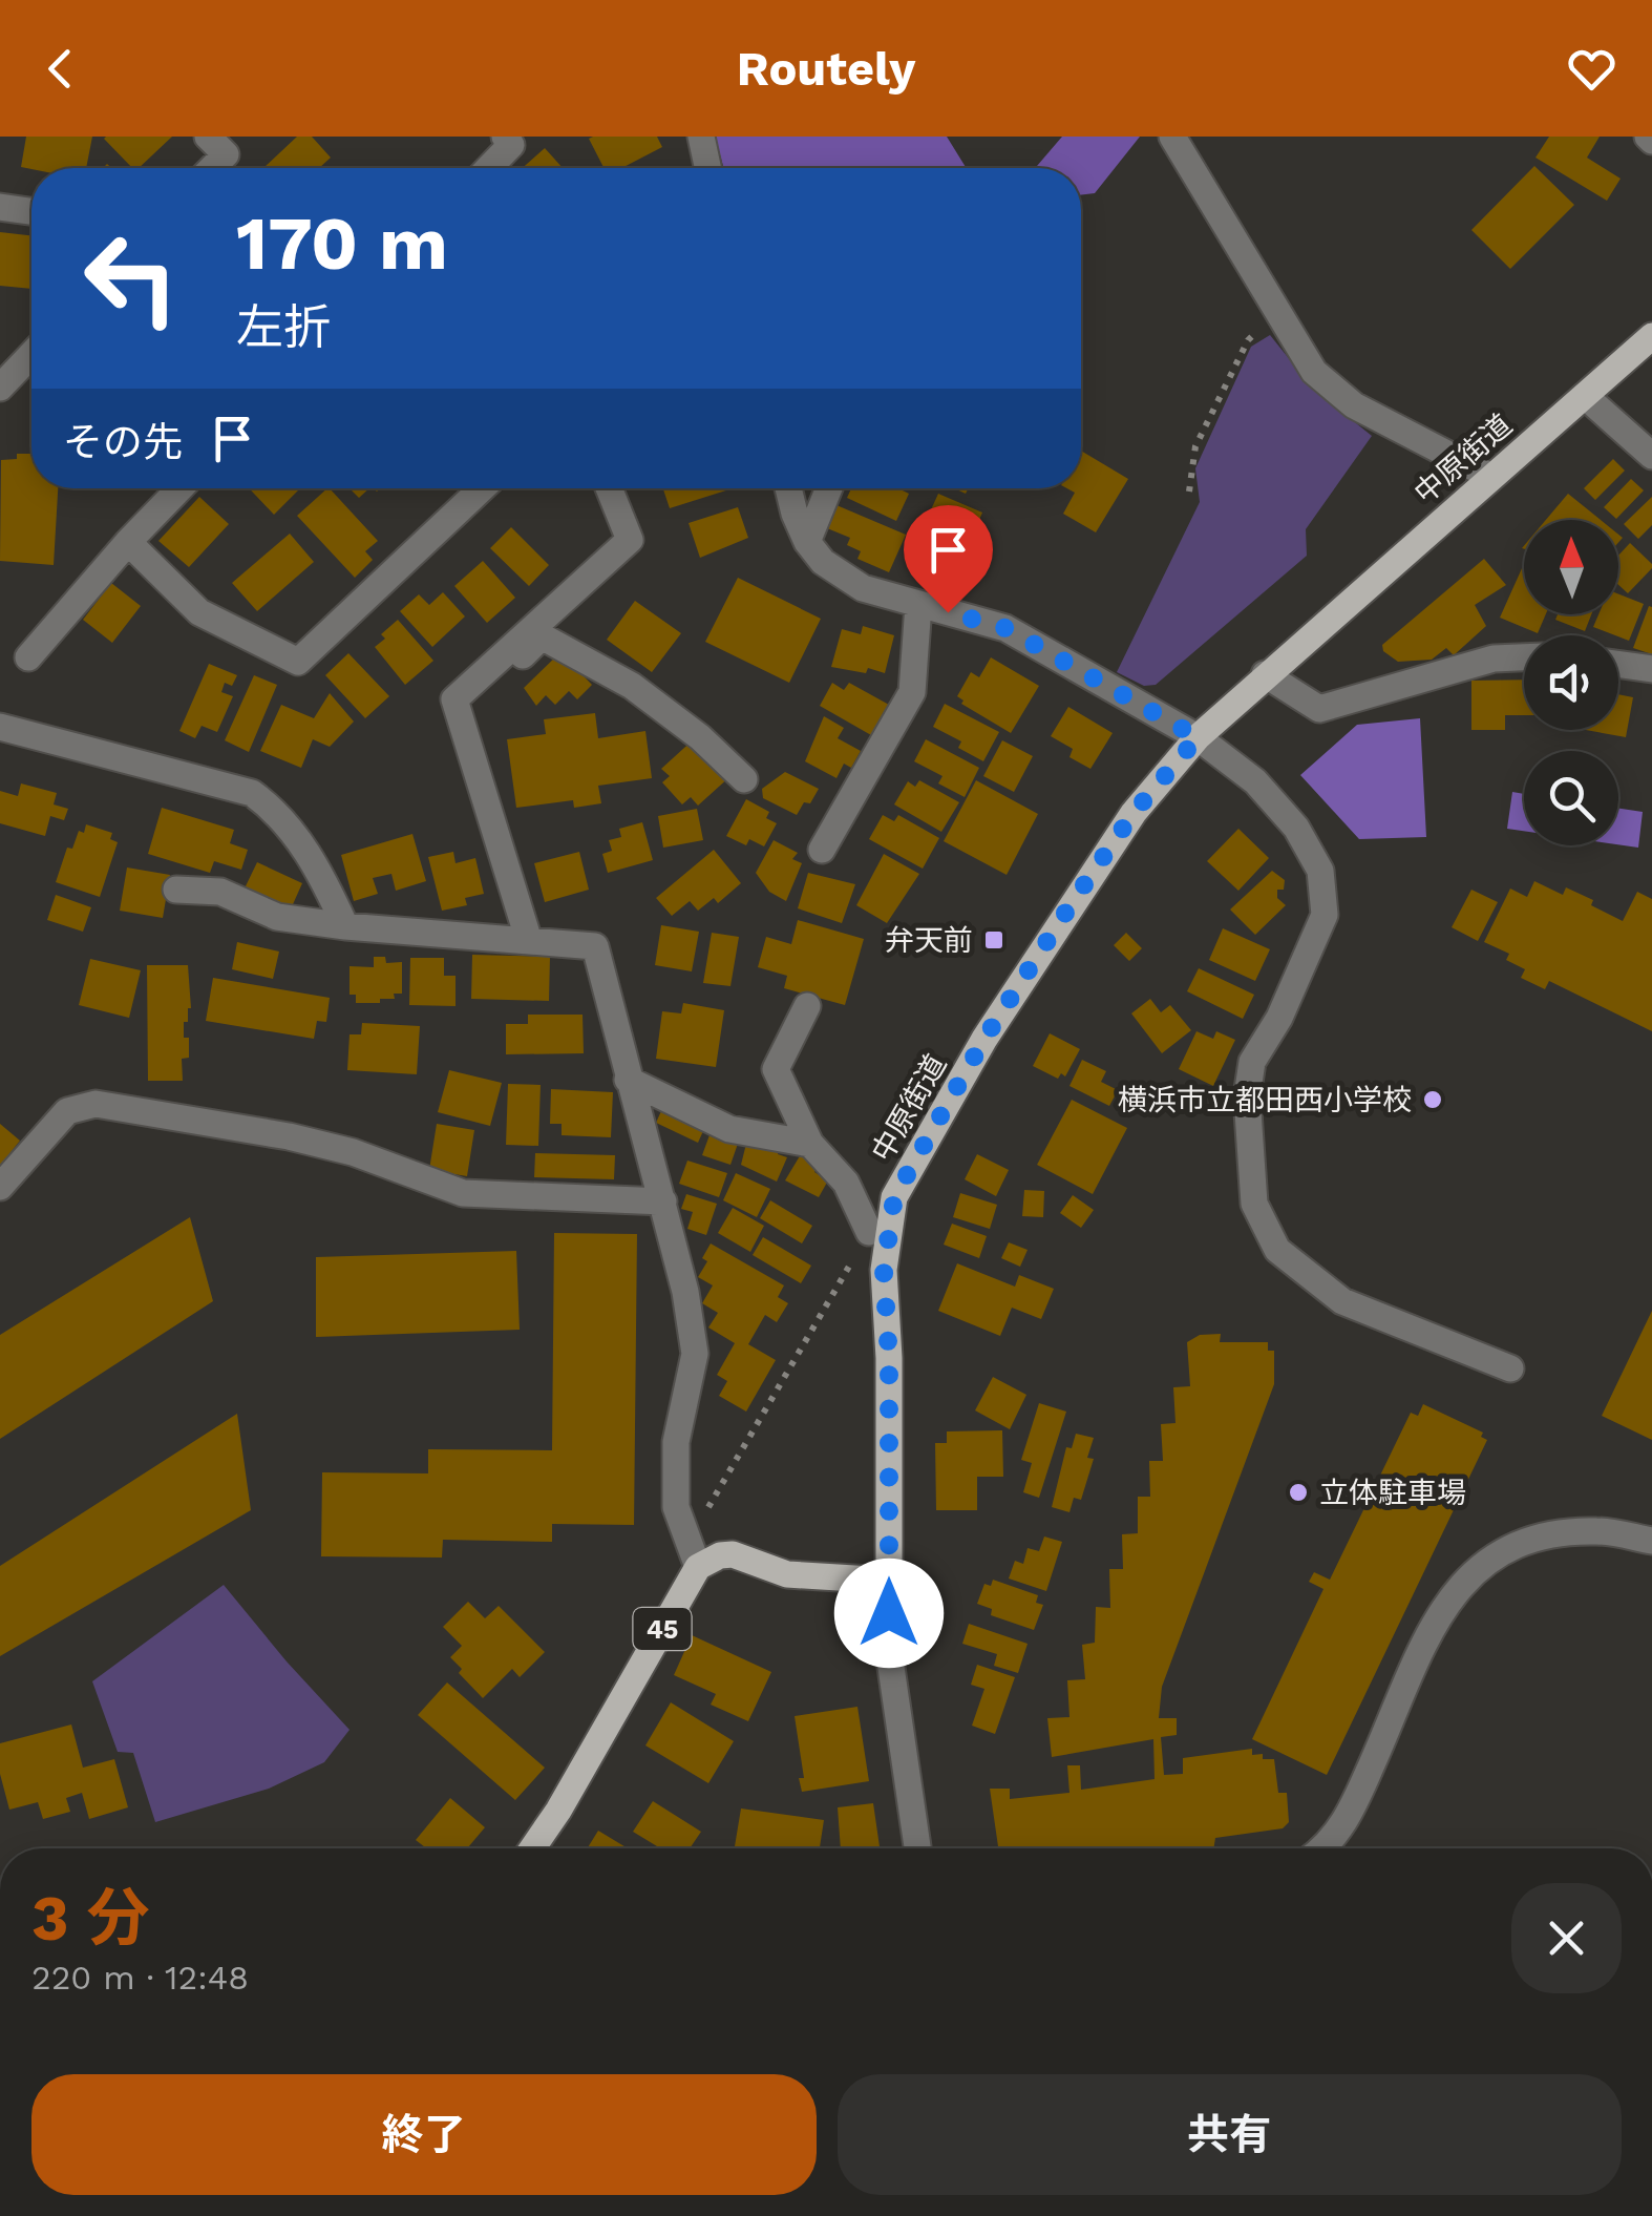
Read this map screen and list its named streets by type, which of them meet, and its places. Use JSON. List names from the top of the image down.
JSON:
{
  "streets": {
    "main road": ["中原街道", "45"]
  },
  "crossings": [
    ["中原街道", "45"]
  ],
  "places": {
    "transit": ["弁天前"],
    "other": ["横浜市立都田西小学校", "立体駐車場"]
  },
  "north": "top",
  "page": {
    "header": "Routely",
    "turn": ["170 m", "左折"],
    "then": "その先",
    "heading": ["3 分", "220 m · 12:48"],
    "buttons": ["終了", "共有"]
  }
}
